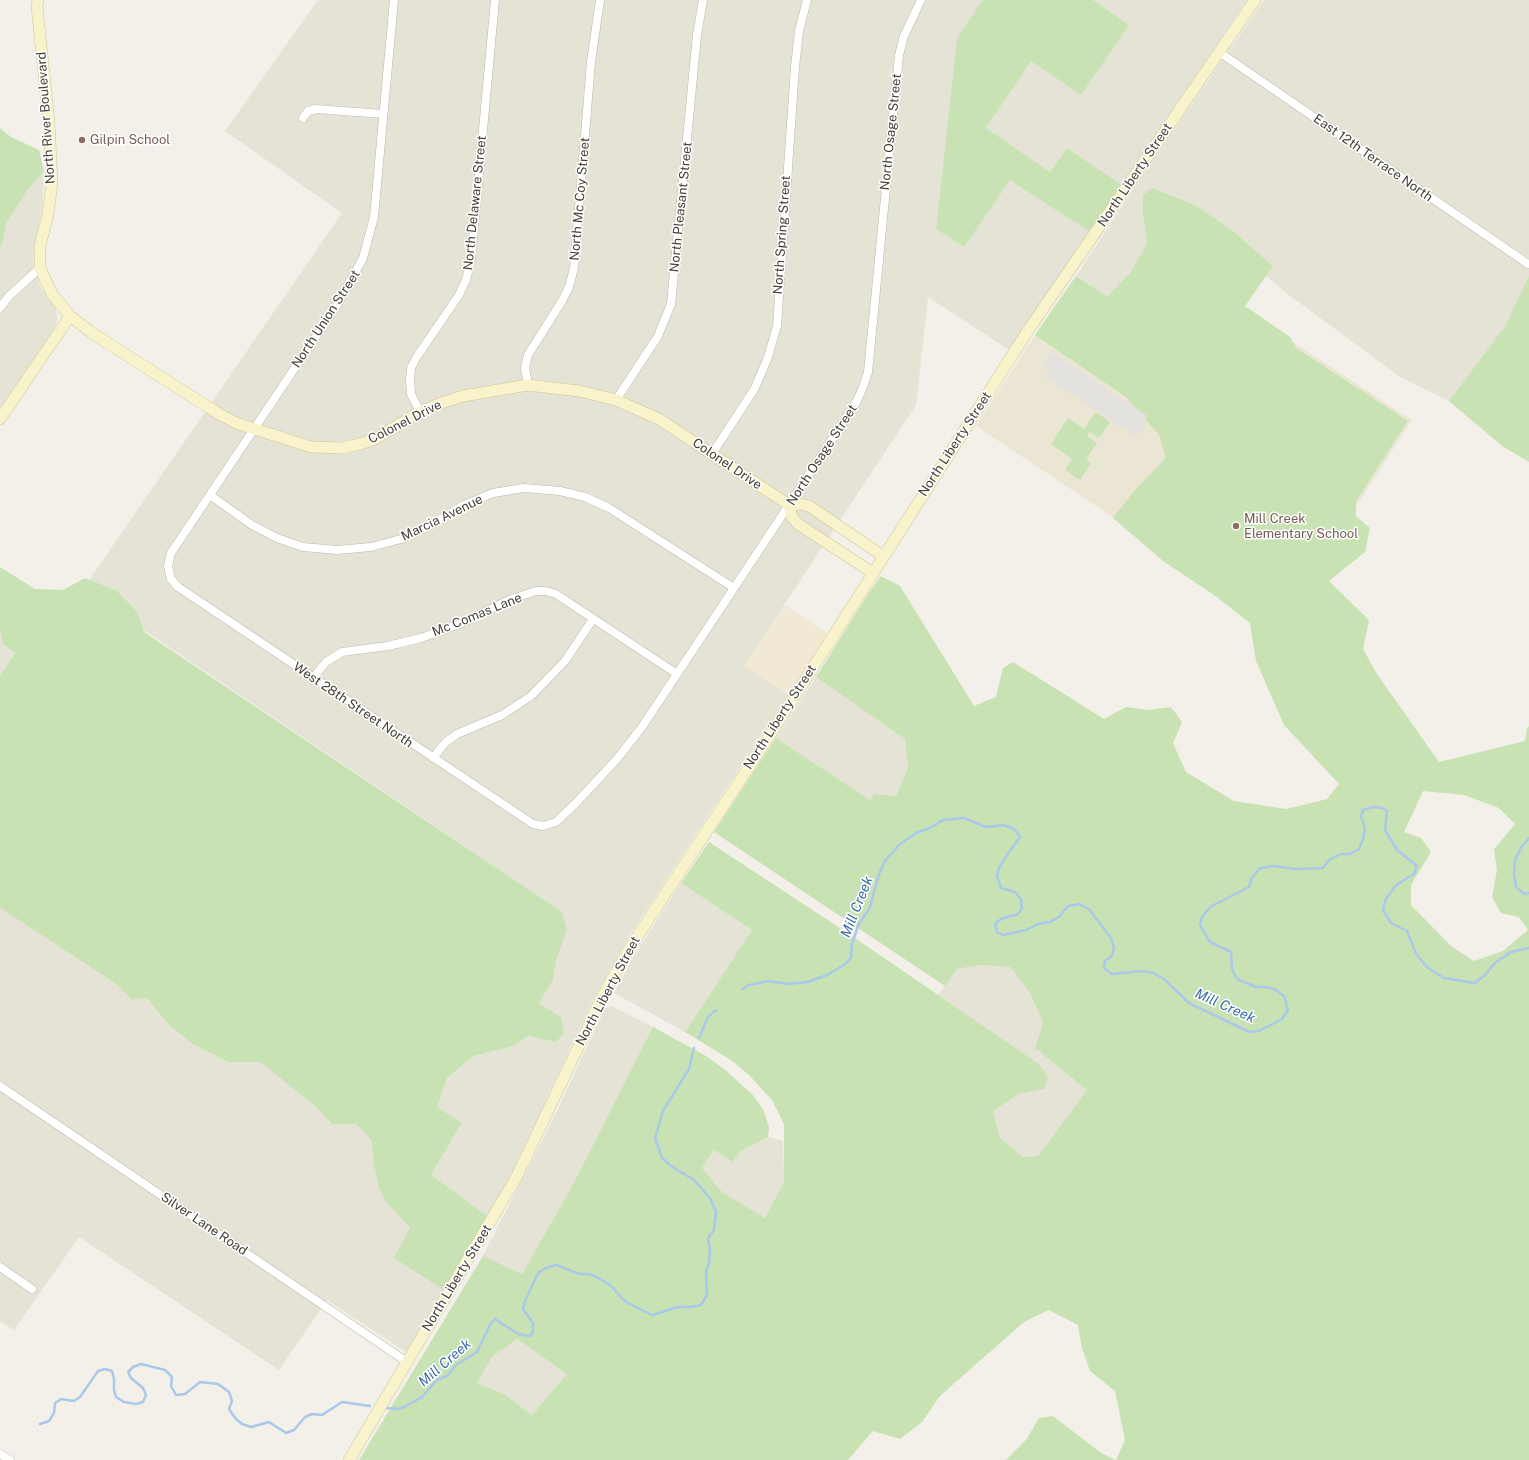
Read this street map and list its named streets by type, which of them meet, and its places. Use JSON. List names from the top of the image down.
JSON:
{
  "streets": {
    "main road": ["North River Boulevard", "North Liberty Street", "Colonel Drive"],
    "street": [
      "North Osage Street",
      "East 12th Terrace North",
      "North Mc Coy Street",
      "North Delaware Street",
      "North Pleasant Street",
      "North Spring Street",
      "North Union Street",
      "Marcia Avenue",
      "Mc Comas Lane",
      "West 28th Street North",
      "Silver Lane Road"
    ]
  },
  "crossings": [
    ["North River Boulevard", "Colonel Drive"],
    ["North Osage Street", "Colonel Drive"],
    ["North Osage Street", "Marcia Avenue"],
    ["North Osage Street", "Mc Comas Lane"],
    ["North Osage Street", "West 28th Street North"],
    ["East 12th Terrace North", "North Liberty Street"],
    ["North Liberty Street", "Colonel Drive"],
    ["North Liberty Street", "Silver Lane Road"],
    ["North Mc Coy Street", "Colonel Drive"],
    ["North Delaware Street", "Colonel Drive"],
    ["North Pleasant Street", "Colonel Drive"],
    ["North Spring Street", "Colonel Drive"],
    ["North Union Street", "Colonel Drive"],
    ["North Union Street", "Marcia Avenue"],
    ["North Union Street", "West 28th Street North"],
    ["Mc Comas Lane", "West 28th Street North"]
  ],
  "water": ["Mill Creek"],
  "places": ["Gilpin School", "Mill Creek Elementary School"]
}
